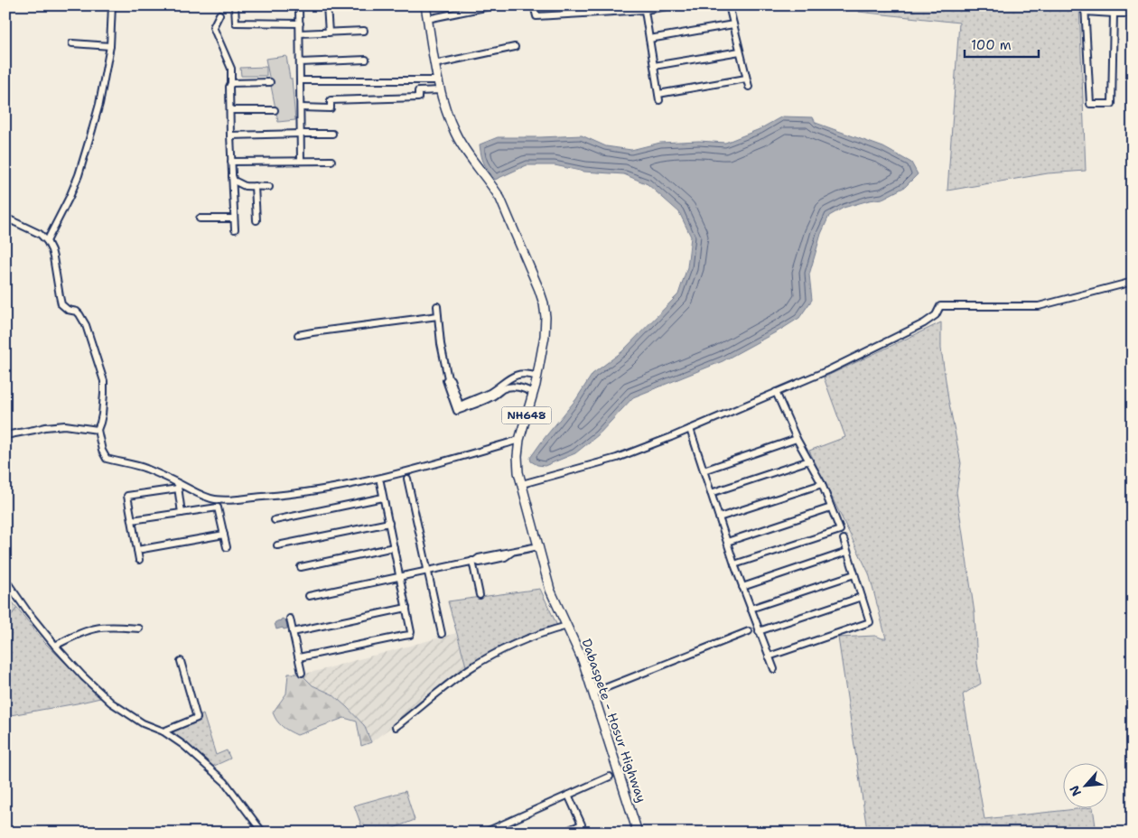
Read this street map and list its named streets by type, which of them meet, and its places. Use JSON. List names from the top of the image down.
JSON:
{
  "streets": {
    "highway": ["NH648", "Dabaspete - Hosur Highway"]
  },
  "scale_bar": "100 m",
  "north": "bottom left"
}
